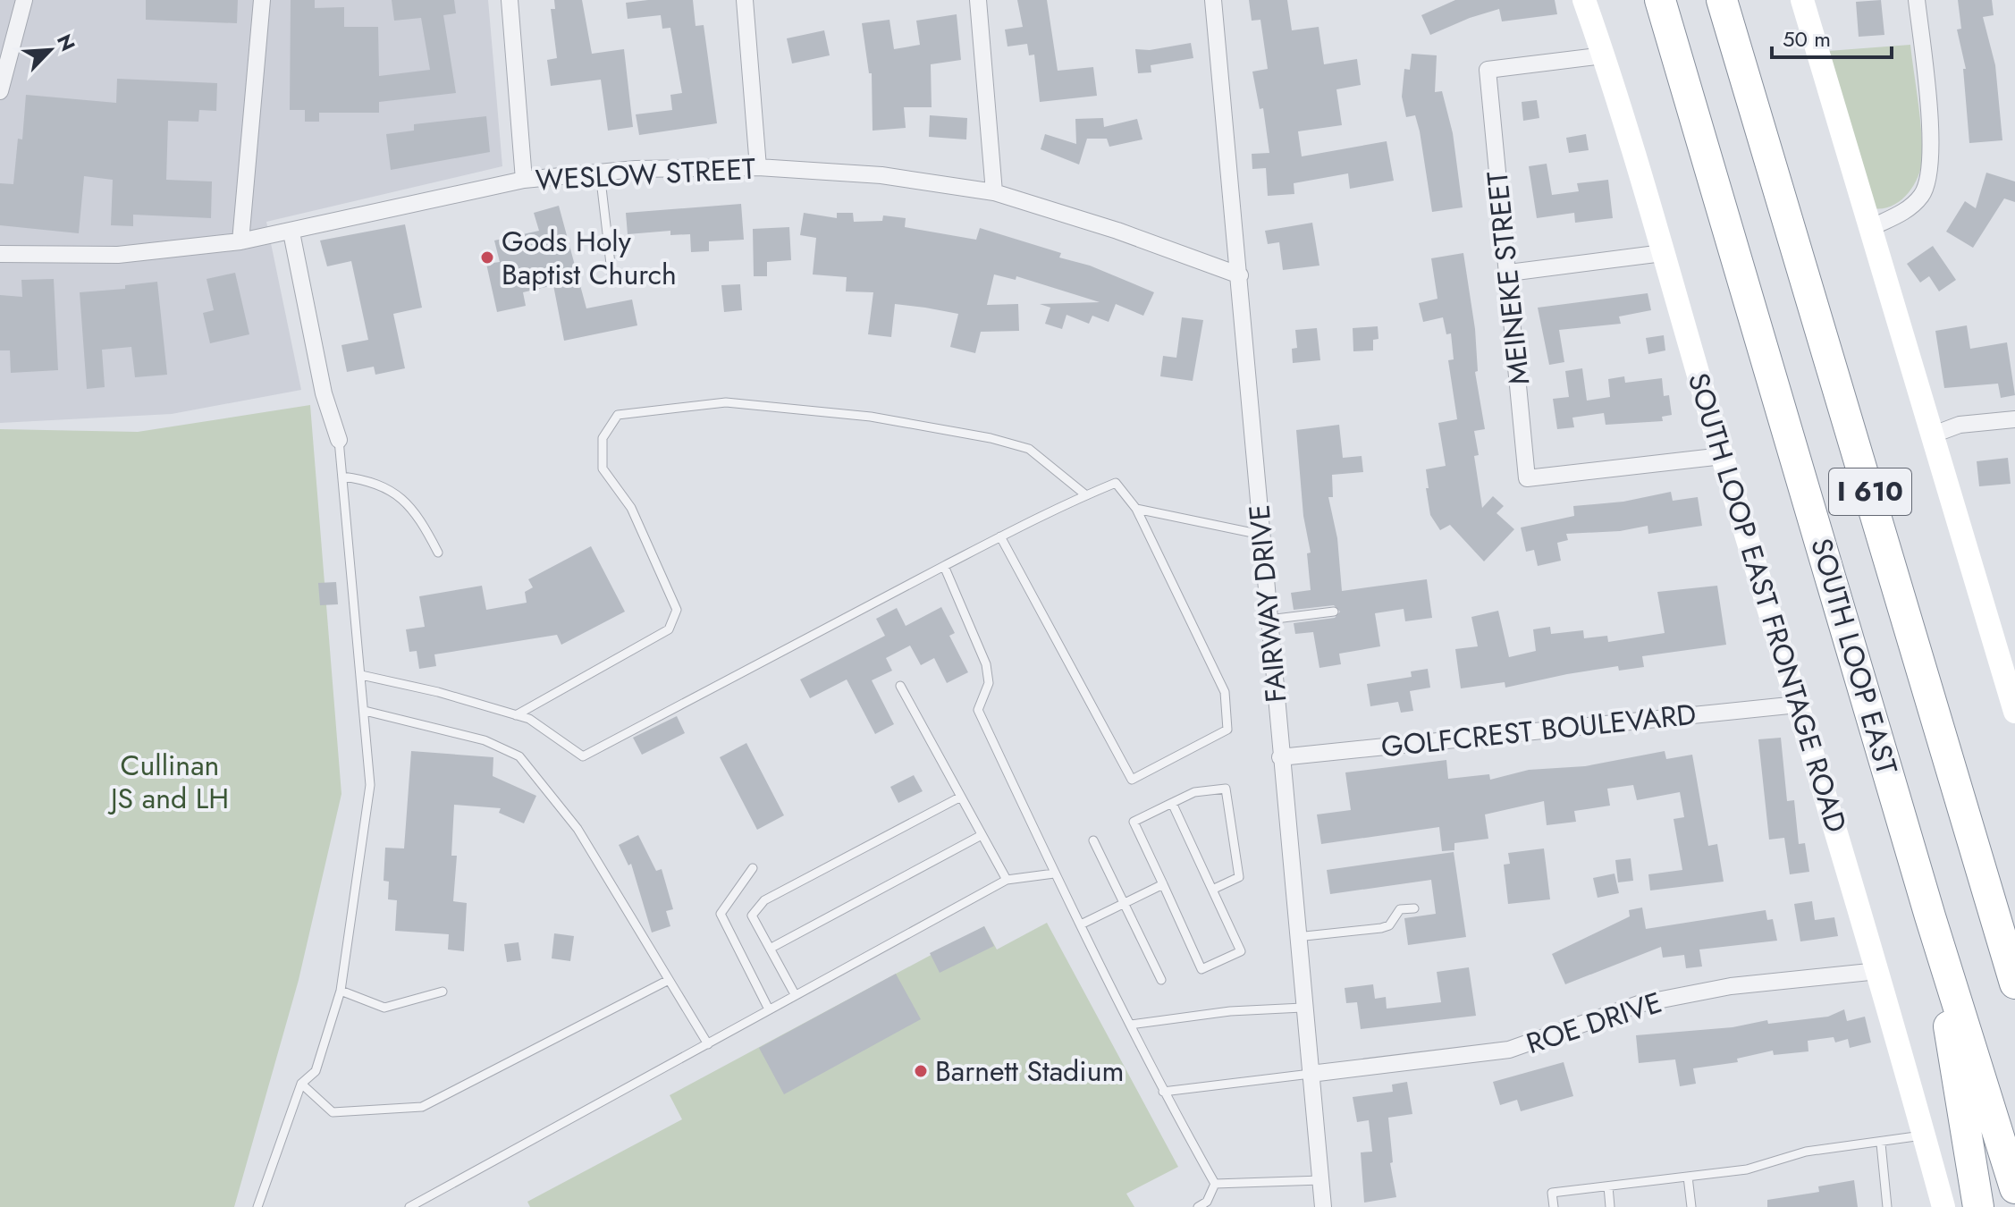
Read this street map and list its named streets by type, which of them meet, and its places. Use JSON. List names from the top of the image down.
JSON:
{
  "streets": {
    "highway": ["I 610", "SOUTH LOOP EAST"],
    "main road": ["SOUTH LOOP EAST FRONTAGE ROAD"],
    "street": [
      "WESLOW STREET",
      "MEINEKE STREET",
      "FAIRWAY DRIVE",
      "GOLFCREST BOULEVARD",
      "ROE DRIVE"
    ]
  },
  "crossings": [
    ["WESLOW STREET", "FAIRWAY DRIVE"],
    ["MEINEKE STREET", "SOUTH LOOP EAST FRONTAGE ROAD"],
    ["SOUTH LOOP EAST FRONTAGE ROAD", "GOLFCREST BOULEVARD"],
    ["SOUTH LOOP EAST FRONTAGE ROAD", "ROE DRIVE"],
    ["FAIRWAY DRIVE", "GOLFCREST BOULEVARD"],
    ["FAIRWAY DRIVE", "ROE DRIVE"]
  ],
  "parks": ["Cullinan JS and LH"],
  "places": ["Gods Holy Baptist Church", "Barnett Stadium"],
  "scale_bar": "50 m",
  "north": "top right"
}
